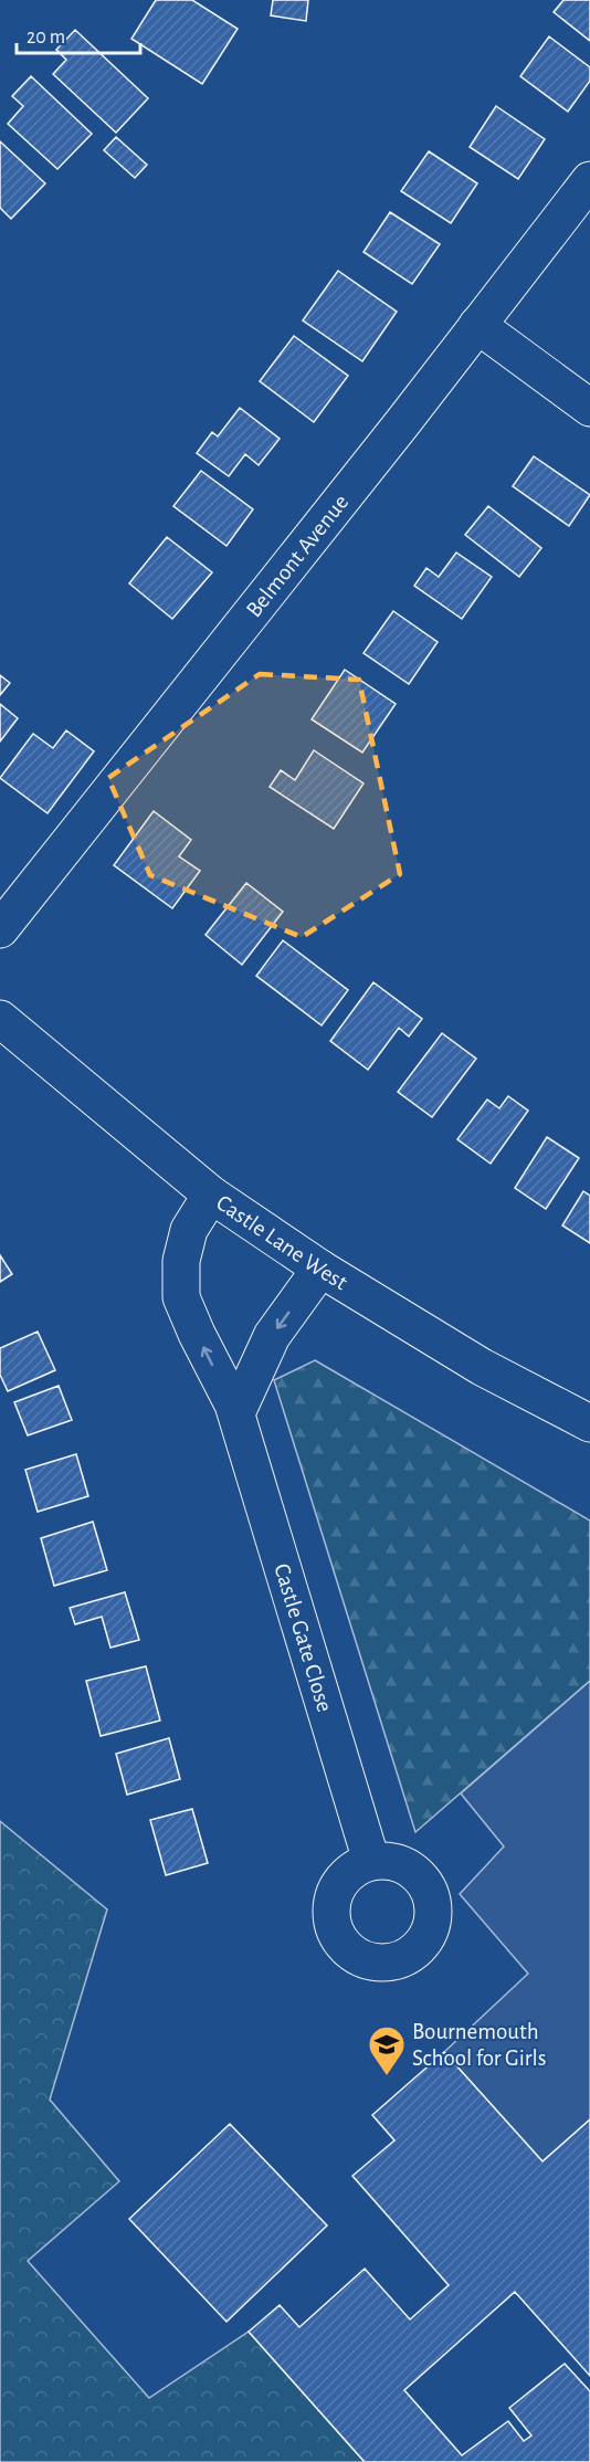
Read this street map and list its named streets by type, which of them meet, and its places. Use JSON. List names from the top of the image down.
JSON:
{
  "streets": {
    "street": ["Belmont Avenue", "Castle Lane West", "Castle Gate Close"]
  },
  "crossings": [
    ["Castle Lane West", "Castle Gate Close"]
  ],
  "places": {
    "school or university": ["Bournemouth School for Girls"]
  },
  "scale_bar": "20 m"
}
